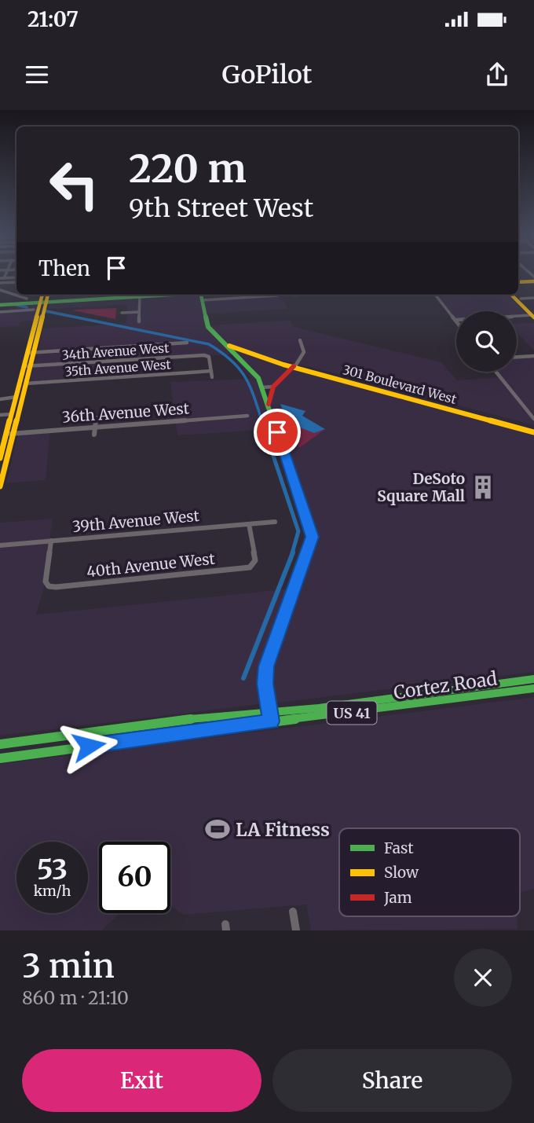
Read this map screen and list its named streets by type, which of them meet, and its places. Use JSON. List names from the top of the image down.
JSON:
{
  "streets": {
    "main road": ["301 Boulevard West", "Cortez Road", "US 41"],
    "street": [
      "34th Avenue West",
      "35th Avenue West",
      "36th Avenue West",
      "39th Avenue West",
      "40th Avenue West"
    ]
  },
  "crossings": [
    ["34th Avenue West", "35th Avenue West"],
    ["39th Avenue West", "40th Avenue West"]
  ],
  "places": {
    "building": ["DeSoto Square Mall"],
    "sports": ["LA Fitness"]
  },
  "legend": ["Fast", "Slow", "Jam"],
  "page": {
    "status": "21:07",
    "header": "GoPilot",
    "turn": ["220 m", "9th Street West"],
    "then": "Then",
    "speed": "53 km/h",
    "limit": "60",
    "heading": ["3 min", "860 m · 21:10"],
    "buttons": ["Exit", "Share"]
  }
}
